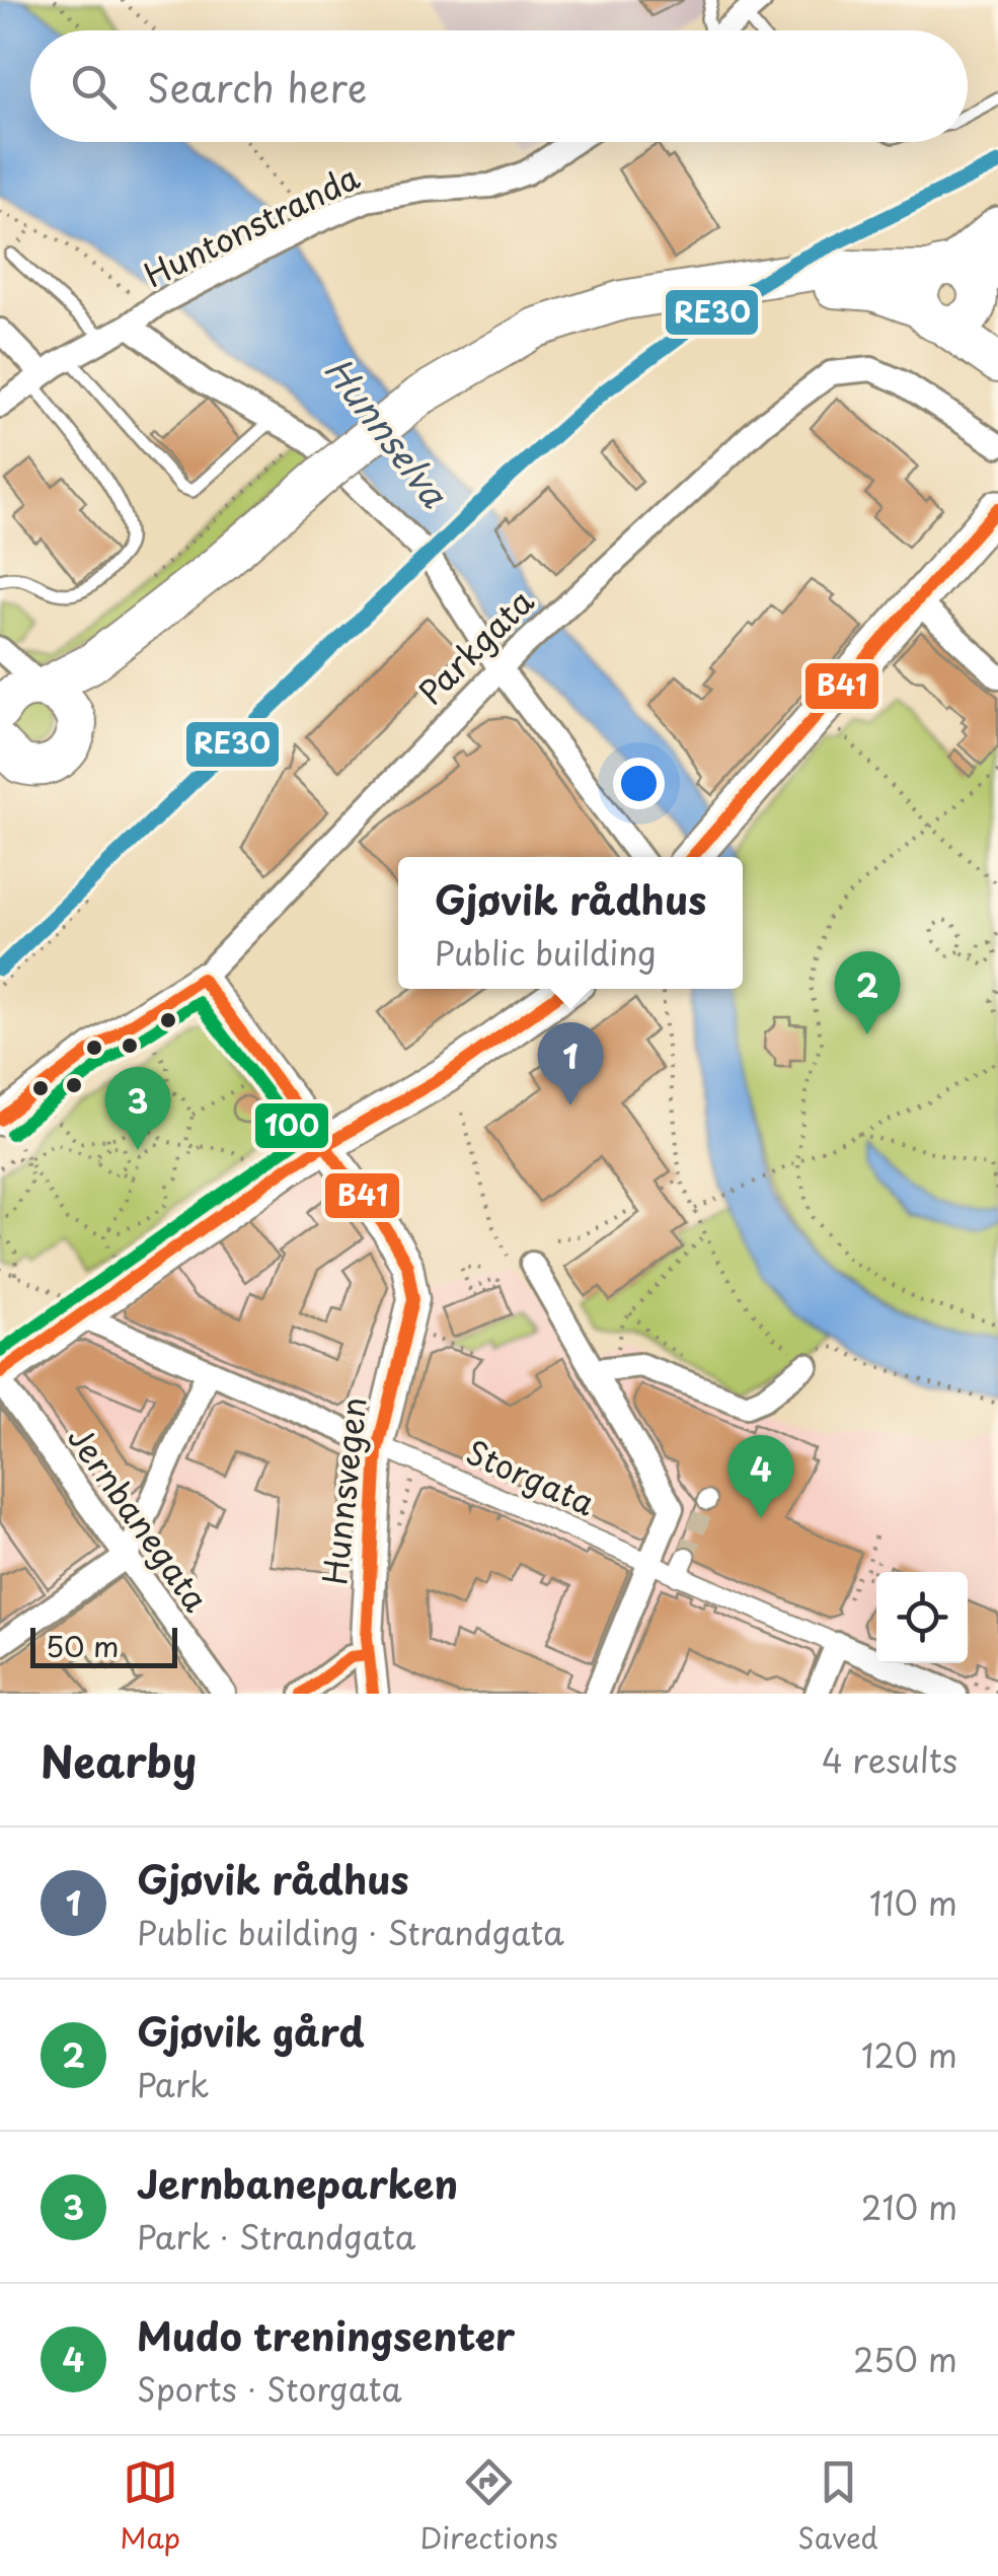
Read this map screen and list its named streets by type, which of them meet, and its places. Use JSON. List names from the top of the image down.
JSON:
{
  "streets": {
    "main road": ["Hunnsvegen"],
    "street": [
      "Huntonstranda",
      "Parkgata",
      "Storgata",
      "Jernbanegata"
    ]
  },
  "crossings": [
    ["Storgata", "Hunnsvegen"]
  ],
  "water": ["Hunnselva"],
  "lines": ["transit line RE30", "transit line B41", "transit line 100"],
  "scale_bar": "50 m",
  "page": {
    "search": "Search here",
    "popup": ["Gjøvik rådhus", "Public building"],
    "pins": [
      "2",
      "1",
      "3",
      "4"
    ],
    "scale": "50 m",
    "heading": ["Nearby", "4 results"],
    "list": [
      {
        "mark": "1",
        "name": "Gjøvik rådhus",
        "note": "Public building · Strandgata",
        "value": "110 m"
      },
      {
        "mark": "2",
        "name": "Gjøvik gård",
        "note": "Park",
        "value": "120 m"
      },
      {
        "mark": "3",
        "name": "Jernbaneparken",
        "note": "Park · Strandgata",
        "value": "210 m"
      },
      {
        "mark": "4",
        "name": "Mudo treningsenter",
        "note": "Sports · Storgata",
        "value": "250 m"
      }
    ],
    "nav": ["Map", "Directions", "Saved"]
  }
}
